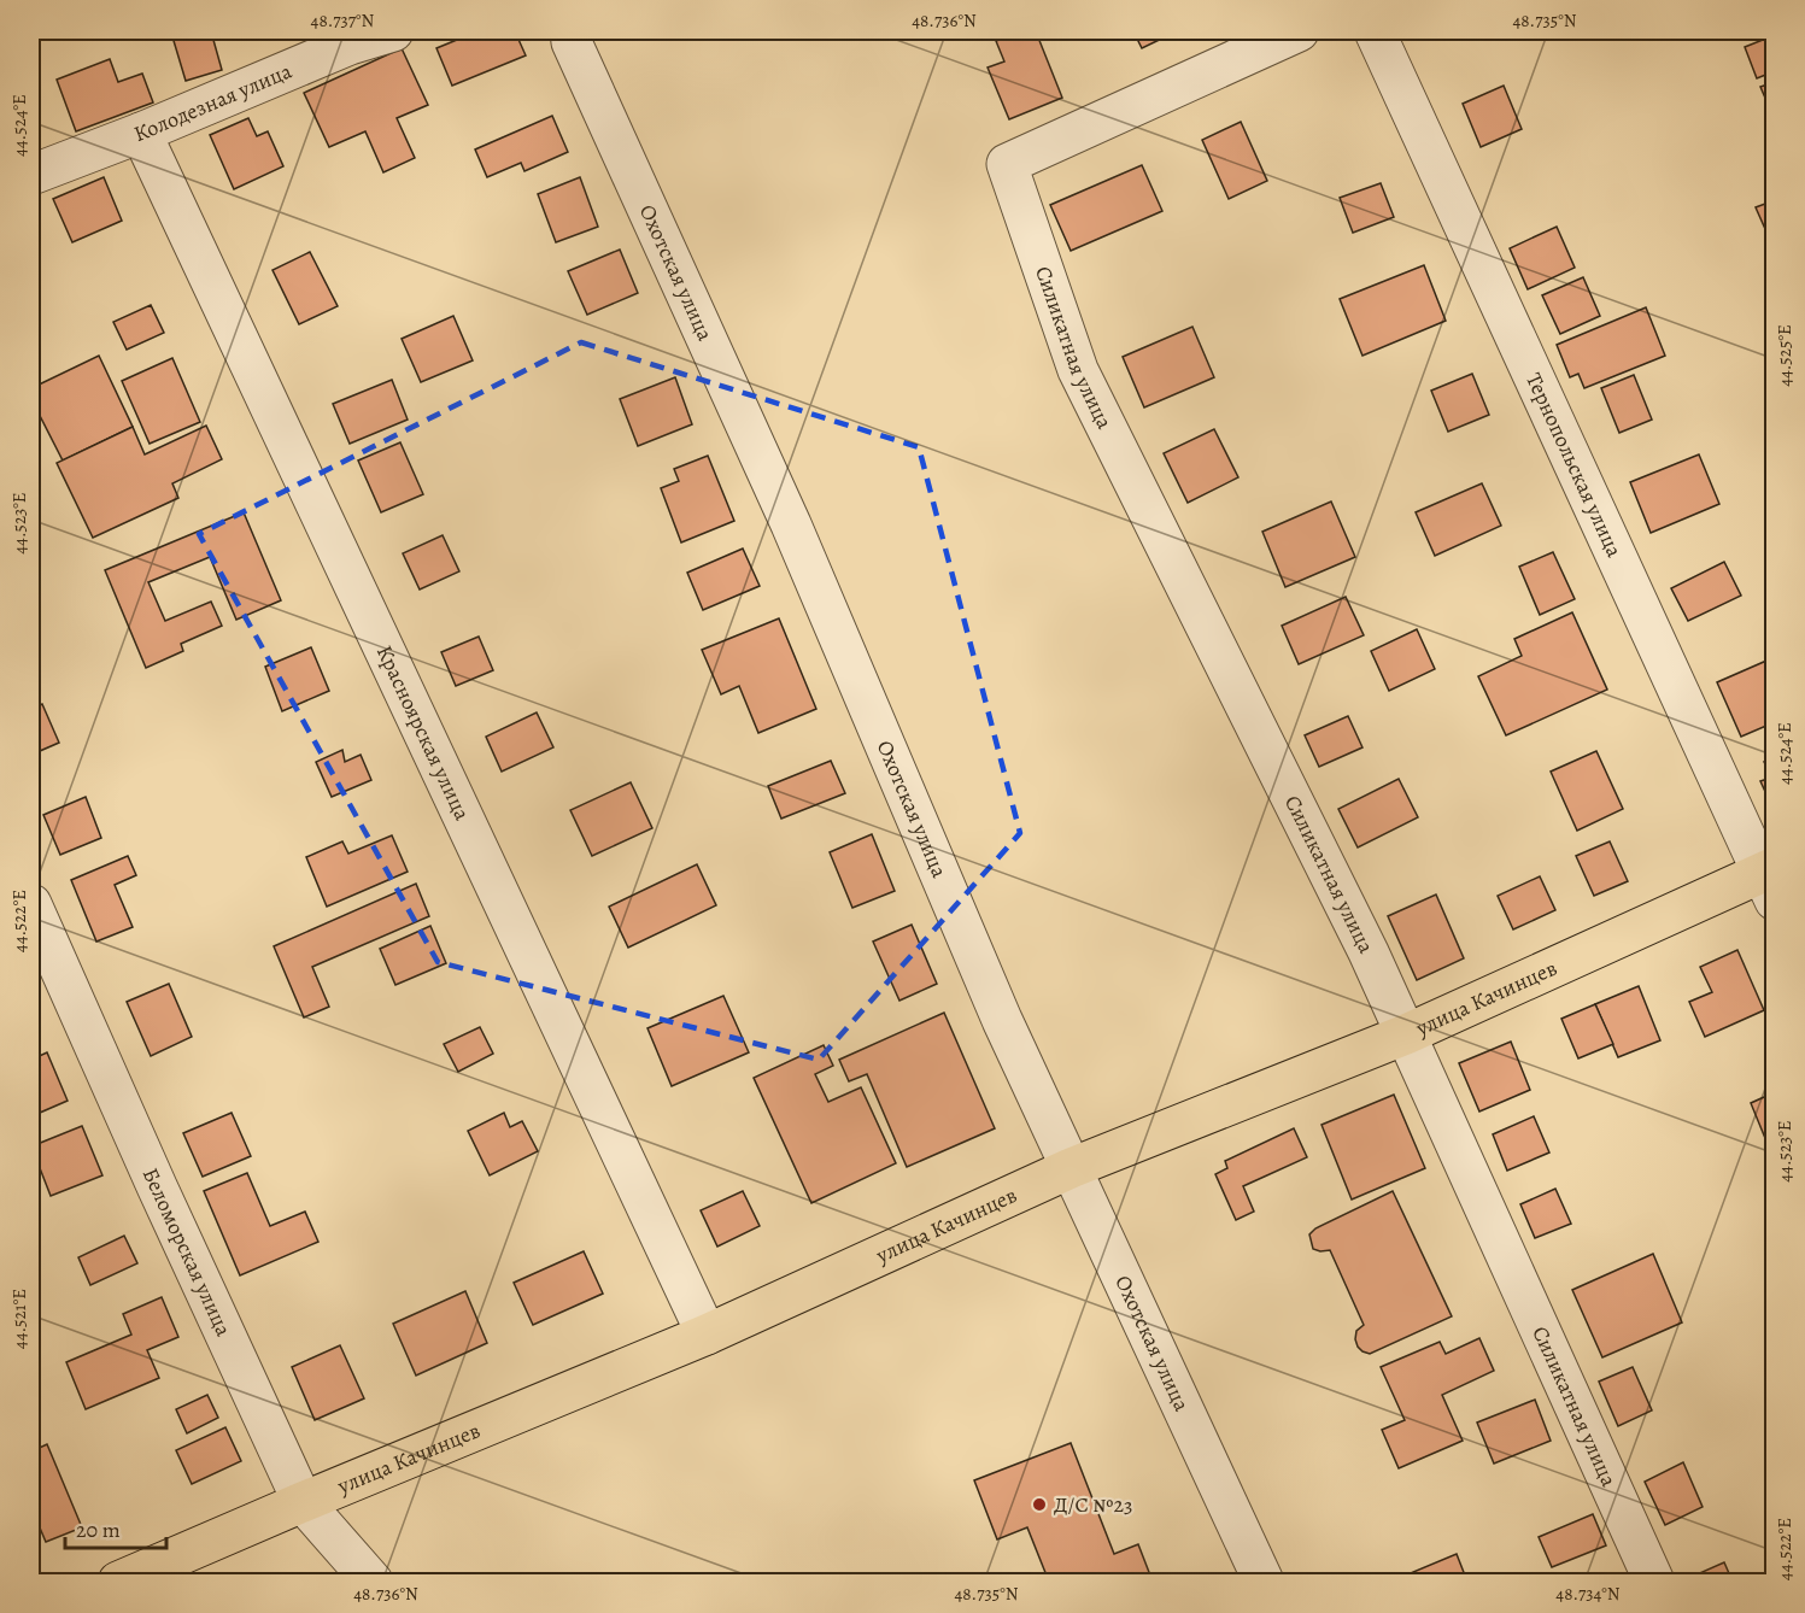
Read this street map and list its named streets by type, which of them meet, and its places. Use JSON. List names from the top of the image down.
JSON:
{
  "streets": {
    "main road": ["улица Качинцев"],
    "street": [
      "Колодезная улица",
      "Охотская улица",
      "Силикатная улица",
      "Тернопольская улица",
      "Красноярская улица",
      "Беломорская улица"
    ]
  },
  "crossings": [
    ["Колодезная улица", "Красноярская улица"],
    ["Охотская улица", "улица Качинцев"],
    ["Силикатная улица", "улица Качинцев"],
    ["Тернопольская улица", "улица Качинцев"],
    ["Красноярская улица", "улица Качинцев"],
    ["улица Качинцев", "Беломорская улица"]
  ],
  "places": ["Д/С №23"],
  "scale_bar": "20 m",
  "coordinates": [
    "48.737°N",
    "48.736°N",
    "48.735°N",
    "44.524°E",
    "44.525°E",
    "44.523°E",
    "44.522°E",
    "44.521°E",
    "48.734°N"
  ]
}
